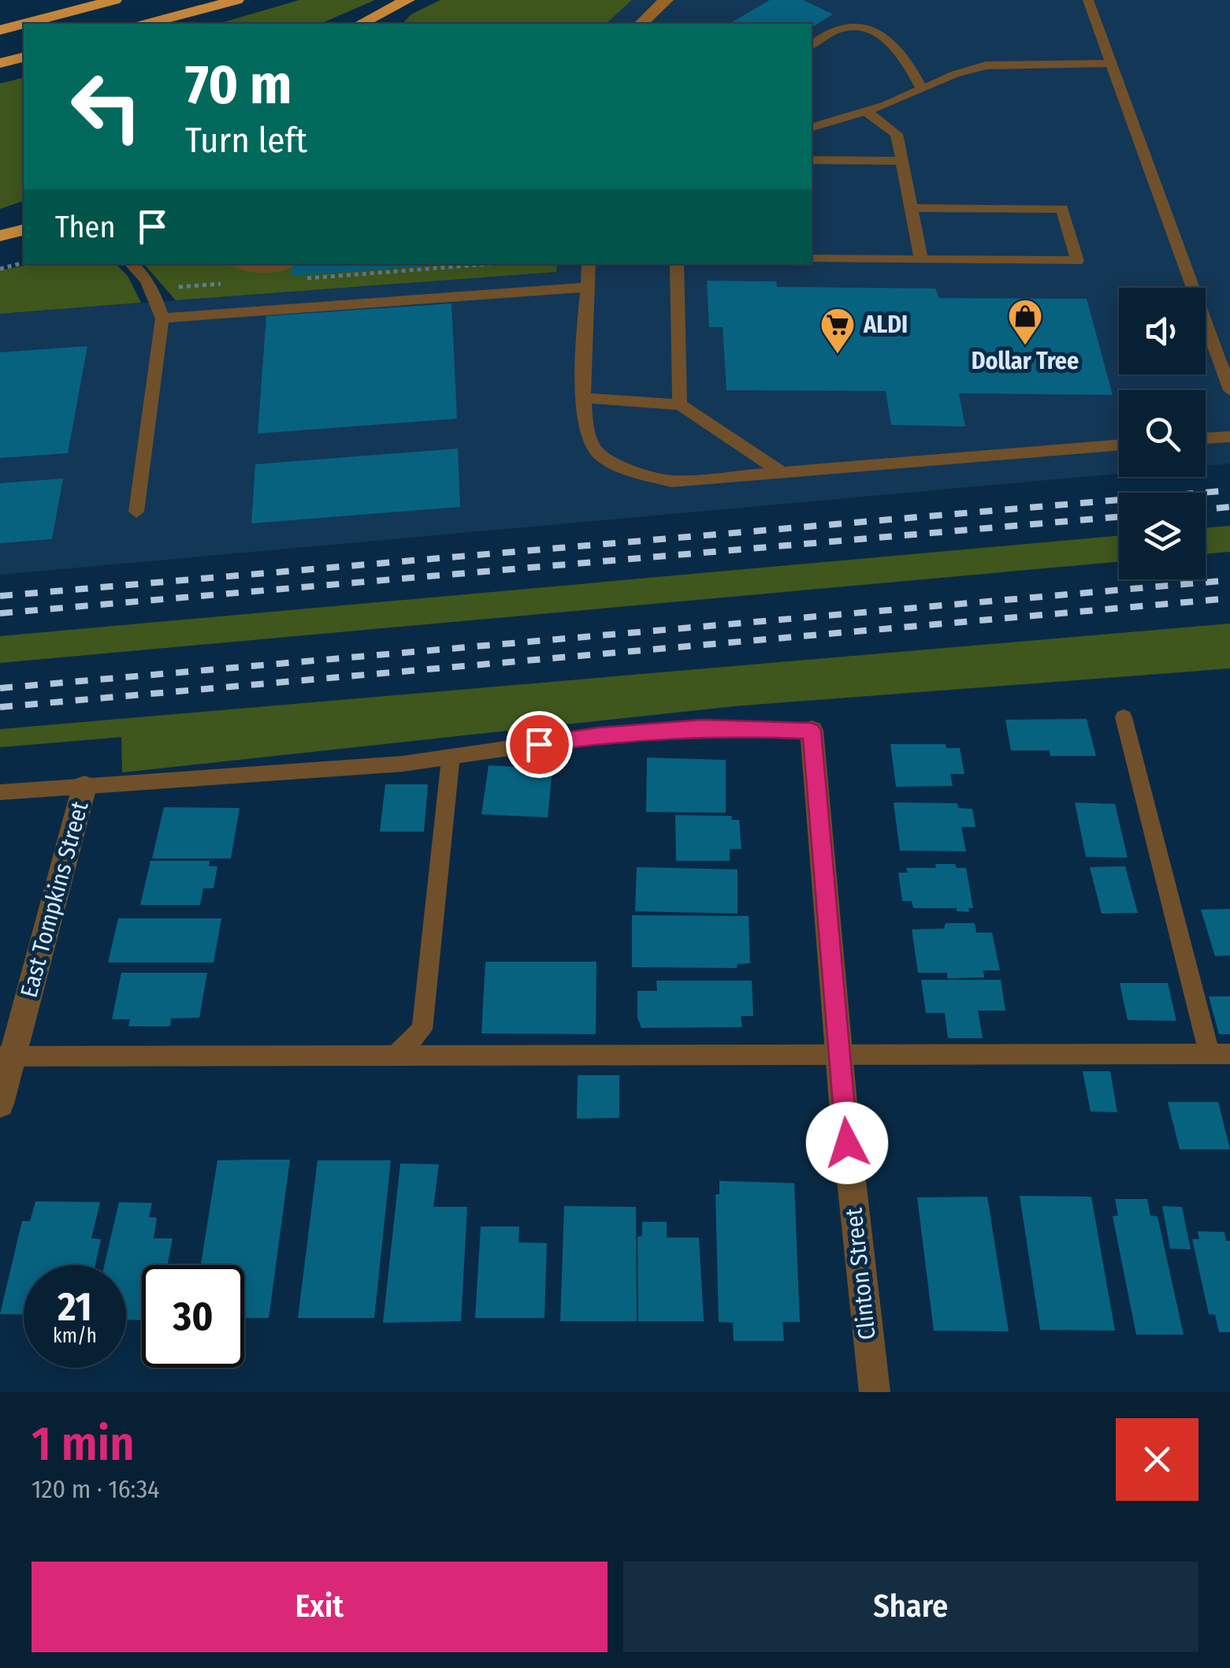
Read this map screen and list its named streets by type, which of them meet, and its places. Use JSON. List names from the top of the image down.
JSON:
{
  "streets": {
    "street": ["East Tompkins Street", "Clinton Street"]
  },
  "places": {
    "shop": ["Dollar Tree"],
    "supermarket": ["ALDI"]
  },
  "page": {
    "turn": ["70 m", "Turn left"],
    "then": "Then",
    "speed": "21 km/h",
    "limit": "30",
    "heading": ["1 min", "120 m · 16:34"],
    "buttons": ["Exit", "Share"]
  }
}
